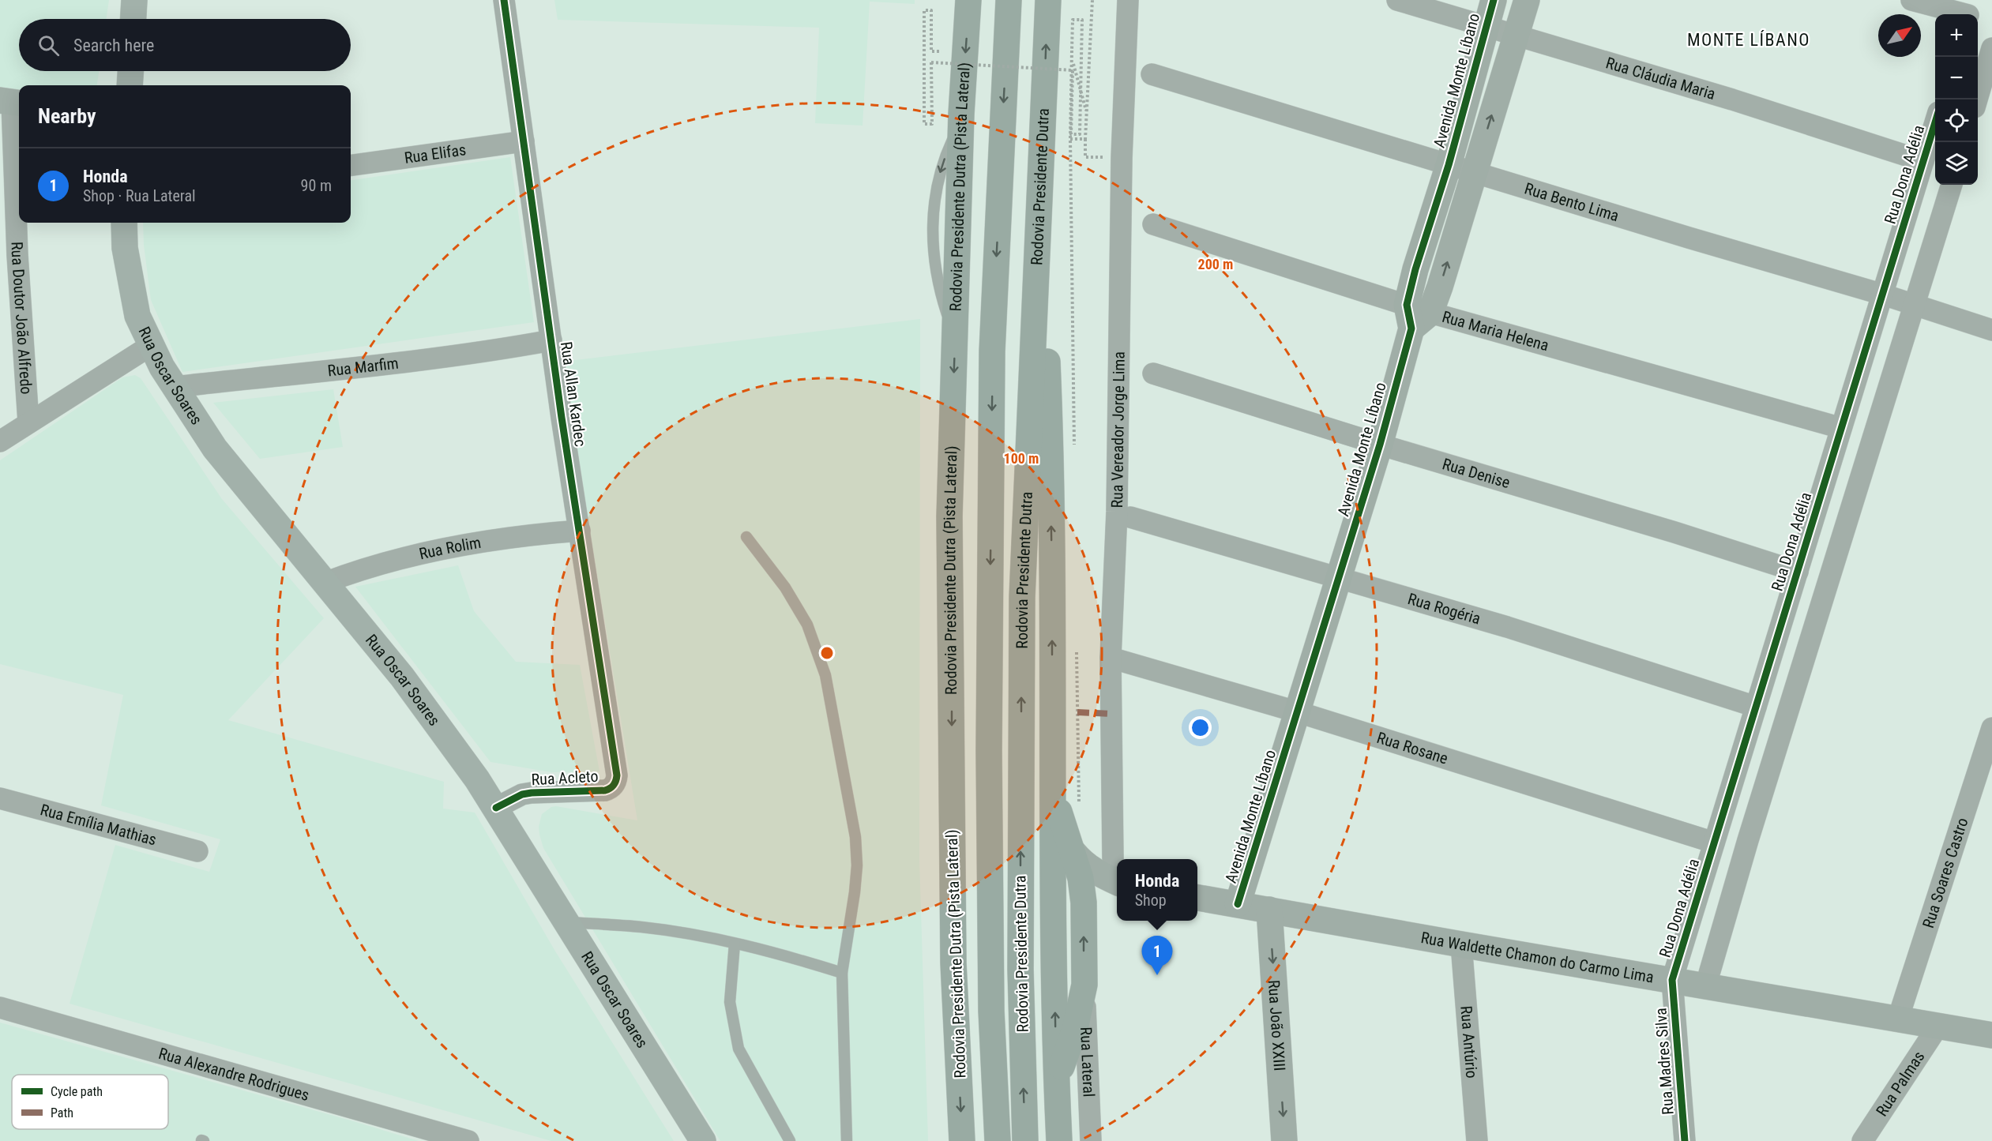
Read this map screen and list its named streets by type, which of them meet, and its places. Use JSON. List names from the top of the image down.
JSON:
{
  "streets": {
    "highway": ["Rodovia Presidente Dutra (Pista Lateral)", "Rodovia Presidente Dutra"],
    "main road": ["Rua Oscar Soares"],
    "street": [
      "Rua Cláudia Maria",
      "Avenida Monte Líbano",
      "Rua Elifas",
      "Rua Dona Adélia",
      "Rua Bento Lima",
      "Rua Doutor João Alfredo",
      "Rua Maria Helena",
      "Rua Marfim",
      "Rua Allan Kardec",
      "Rua Vereador Jorge Lima",
      "Rua Denise",
      "Rua Rolim",
      "Rua Rogéria",
      "Rua Rosane",
      "Rua Acleto",
      "Rua Emília Mathias",
      "Rua Soares Castro",
      "Rua Waldette Chamon do Carmo Lima",
      "Rua João XXIII",
      "Rua Antúrio",
      "Rua Madres Silva",
      "Rua Lateral",
      "Rua Alexandre Rodrigues",
      "Rua Palmas"
    ]
  },
  "crossings": [
    ["Rua Cláudia Maria", "Avenida Monte Líbano"],
    ["Rua Cláudia Maria", "Rua Dona Adélia"],
    ["Avenida Monte Líbano", "Rua Bento Lima"],
    ["Avenida Monte Líbano", "Rua Maria Helena"],
    ["Avenida Monte Líbano", "Rua Denise"],
    ["Avenida Monte Líbano", "Rua Rogéria"],
    ["Avenida Monte Líbano", "Rua Rosane"],
    ["Avenida Monte Líbano", "Rua Waldette Chamon do Carmo Lima"],
    ["Rua Elifas", "Rua Allan Kardec"],
    ["Rua Dona Adélia", "Rua Bento Lima"],
    ["Rua Dona Adélia", "Rua Maria Helena"],
    ["Rua Dona Adélia", "Rua Denise"],
    ["Rua Dona Adélia", "Rua Rogéria"],
    ["Rua Dona Adélia", "Rua Rosane"],
    ["Rua Dona Adélia", "Rua Waldette Chamon do Carmo Lima"],
    ["Rua Dona Adélia", "Rua Madres Silva"],
    ["Rua Marfim", "Rua Oscar Soares"],
    ["Rua Marfim", "Rua Allan Kardec"],
    ["Rua Oscar Soares", "Rua Rolim"],
    ["Rua Oscar Soares", "Rua Acleto"],
    ["Rua Allan Kardec", "Rua Rolim"],
    ["Rua Allan Kardec", "Rua Acleto"],
    ["Rua Vereador Jorge Lima", "Rua Rosane"],
    ["Rua Soares Castro", "Rua Waldette Chamon do Carmo Lima"],
    ["Rua Waldette Chamon do Carmo Lima", "Rua João XXIII"],
    ["Rua Waldette Chamon do Carmo Lima", "Rua Antúrio"],
    ["Rua Waldette Chamon do Carmo Lima", "Rua Madres Silva"],
    ["Rua Waldette Chamon do Carmo Lima", "Rua Palmas"]
  ],
  "one_way": ["Rua João XXIII"],
  "districts": ["MONTE LÍBANO"],
  "legend": ["Cycle path", "Path"],
  "north": "top right",
  "page": {
    "map_buttons": ["+", "−"],
    "search": "Search here",
    "heading": "Nearby",
    "list": [
      {
        "mark": "1",
        "name": "Honda",
        "note": "Shop · Rua Lateral",
        "value": "90 m"
      }
    ],
    "popup": ["Honda", "Shop"],
    "pins": "1"
  },
  "rings": ["200 m", "100 m"]
}
